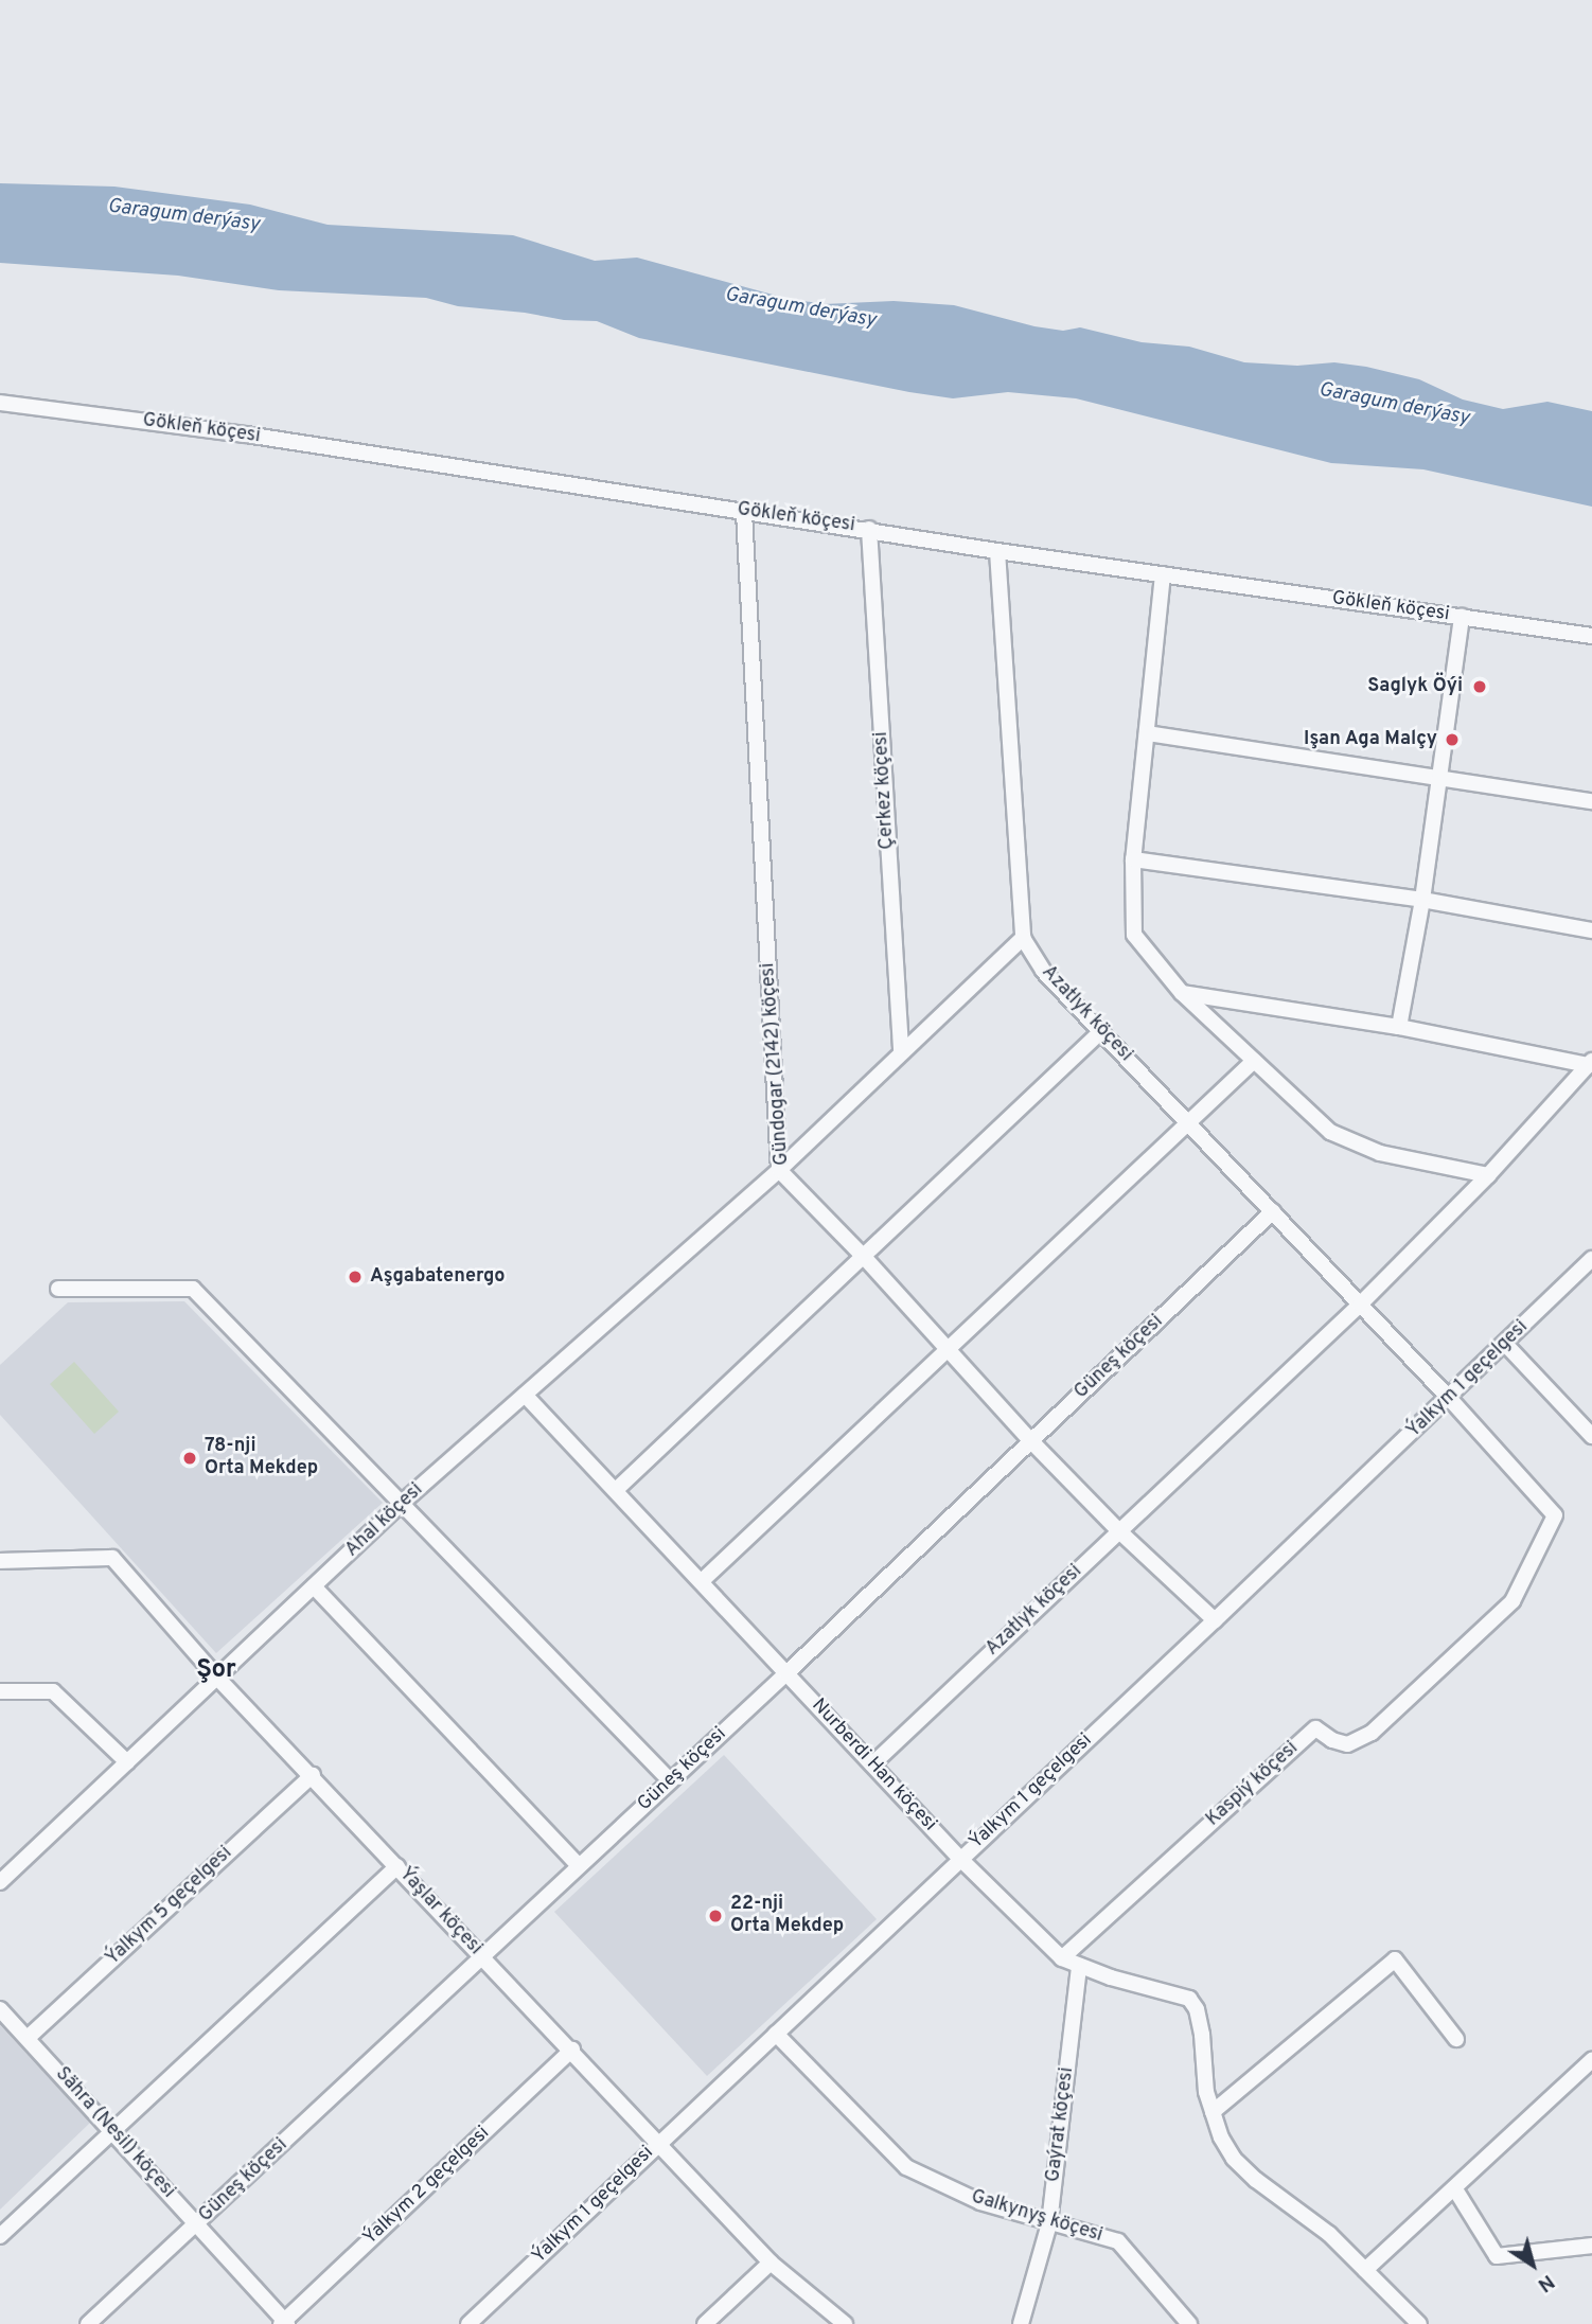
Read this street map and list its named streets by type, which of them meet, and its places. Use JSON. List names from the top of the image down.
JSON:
{
  "streets": {
    "street": [
      "Gökleň köçesi",
      "Çerkez köçesi",
      "Azatlyk köçesi",
      "Gündogar (2142) köçesi",
      "Güneş köçesi",
      "Ýalkym 1 geçelgesi",
      "Ahal köçesi",
      "Nurberdi Han köçesi",
      "Kaspiý köçesi",
      "Ýalkym 5 geçelgesi",
      "Ýaşlar köçesi",
      "Gaýrat köçesi",
      "Sähra (Nesil) köçesi",
      "Ýalkym 2 geçelgesi",
      "Galkynyş köçesi"
    ]
  },
  "crossings": [
    ["Gökleň köçesi", "Çerkez köçesi"],
    ["Gökleň köçesi", "Azatlyk köçesi"],
    ["Gökleň köçesi", "Gündogar (2142) köçesi"],
    ["Çerkez köçesi", "Ahal köçesi"],
    ["Azatlyk köçesi", "Gündogar (2142) köçesi"],
    ["Azatlyk köçesi", "Güneş köçesi"],
    ["Azatlyk köçesi", "Ýalkym 1 geçelgesi"],
    ["Azatlyk köçesi", "Ahal köçesi"],
    ["Azatlyk köçesi", "Nurberdi Han köçesi"],
    ["Azatlyk köçesi", "Kaspiý köçesi"],
    ["Gündogar (2142) köçesi", "Güneş köçesi"],
    ["Gündogar (2142) köçesi", "Ýalkym 1 geçelgesi"],
    ["Gündogar (2142) köçesi", "Ahal köçesi"],
    ["Güneş köçesi", "Nurberdi Han köçesi"],
    ["Güneş köçesi", "Ýaşlar köçesi"],
    ["Güneş köçesi", "Sähra (Nesil) köçesi"],
    ["Ýalkym 1 geçelgesi", "Nurberdi Han köçesi"],
    ["Ýalkym 1 geçelgesi", "Ýaşlar köçesi"],
    ["Ýalkym 1 geçelgesi", "Galkynyş köçesi"],
    ["Ahal köçesi", "Nurberdi Han köçesi"],
    ["Ahal köçesi", "Ýaşlar köçesi"],
    ["Nurberdi Han köçesi", "Kaspiý köçesi"],
    ["Nurberdi Han köçesi", "Gaýrat köçesi"],
    ["Ýalkym 5 geçelgesi", "Ýaşlar köçesi"],
    ["Ýalkym 5 geçelgesi", "Sähra (Nesil) köçesi"],
    ["Ýaşlar köçesi", "Ýalkym 2 geçelgesi"],
    ["Gaýrat köçesi", "Galkynyş köçesi"],
    ["Sähra (Nesil) köçesi", "Ýalkym 2 geçelgesi"]
  ],
  "districts": ["Şor"],
  "water": ["Garagum derýasy"],
  "places": [
    "Saglyk Öýi",
    "Işan Aga Malçy",
    "Aşgabatenergo",
    "78-nji Orta Mekdep",
    "22-nji Orta Mekdep"
  ],
  "north": "bottom right"
}
